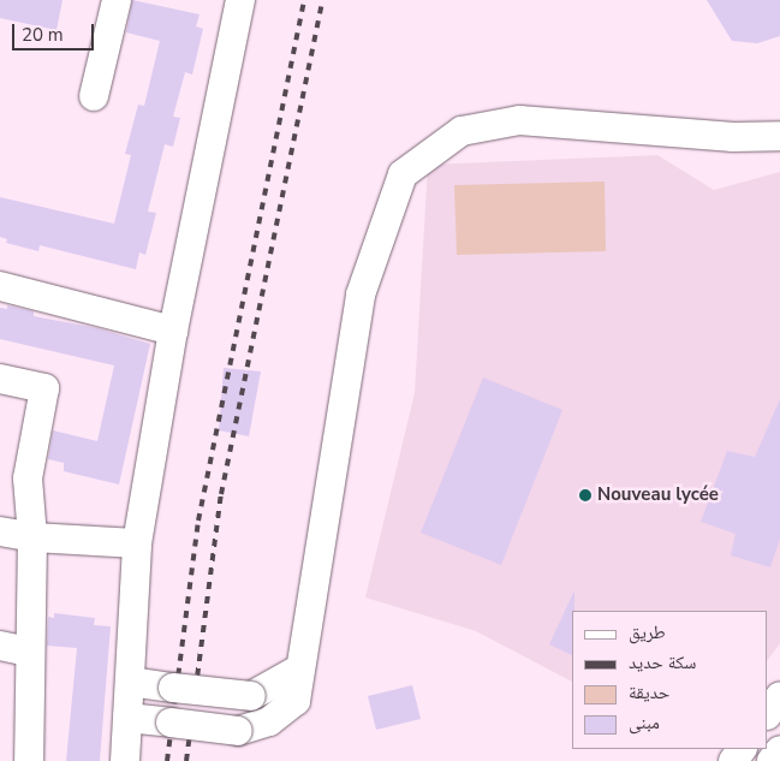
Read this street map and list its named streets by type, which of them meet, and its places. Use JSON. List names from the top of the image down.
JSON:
{
  "places": ["Nouveau lycée"],
  "legend": [
    "طريق",
    "سكة حديد",
    "حديقة",
    "مبنى"
  ],
  "scale_bar": "20 m"
}
